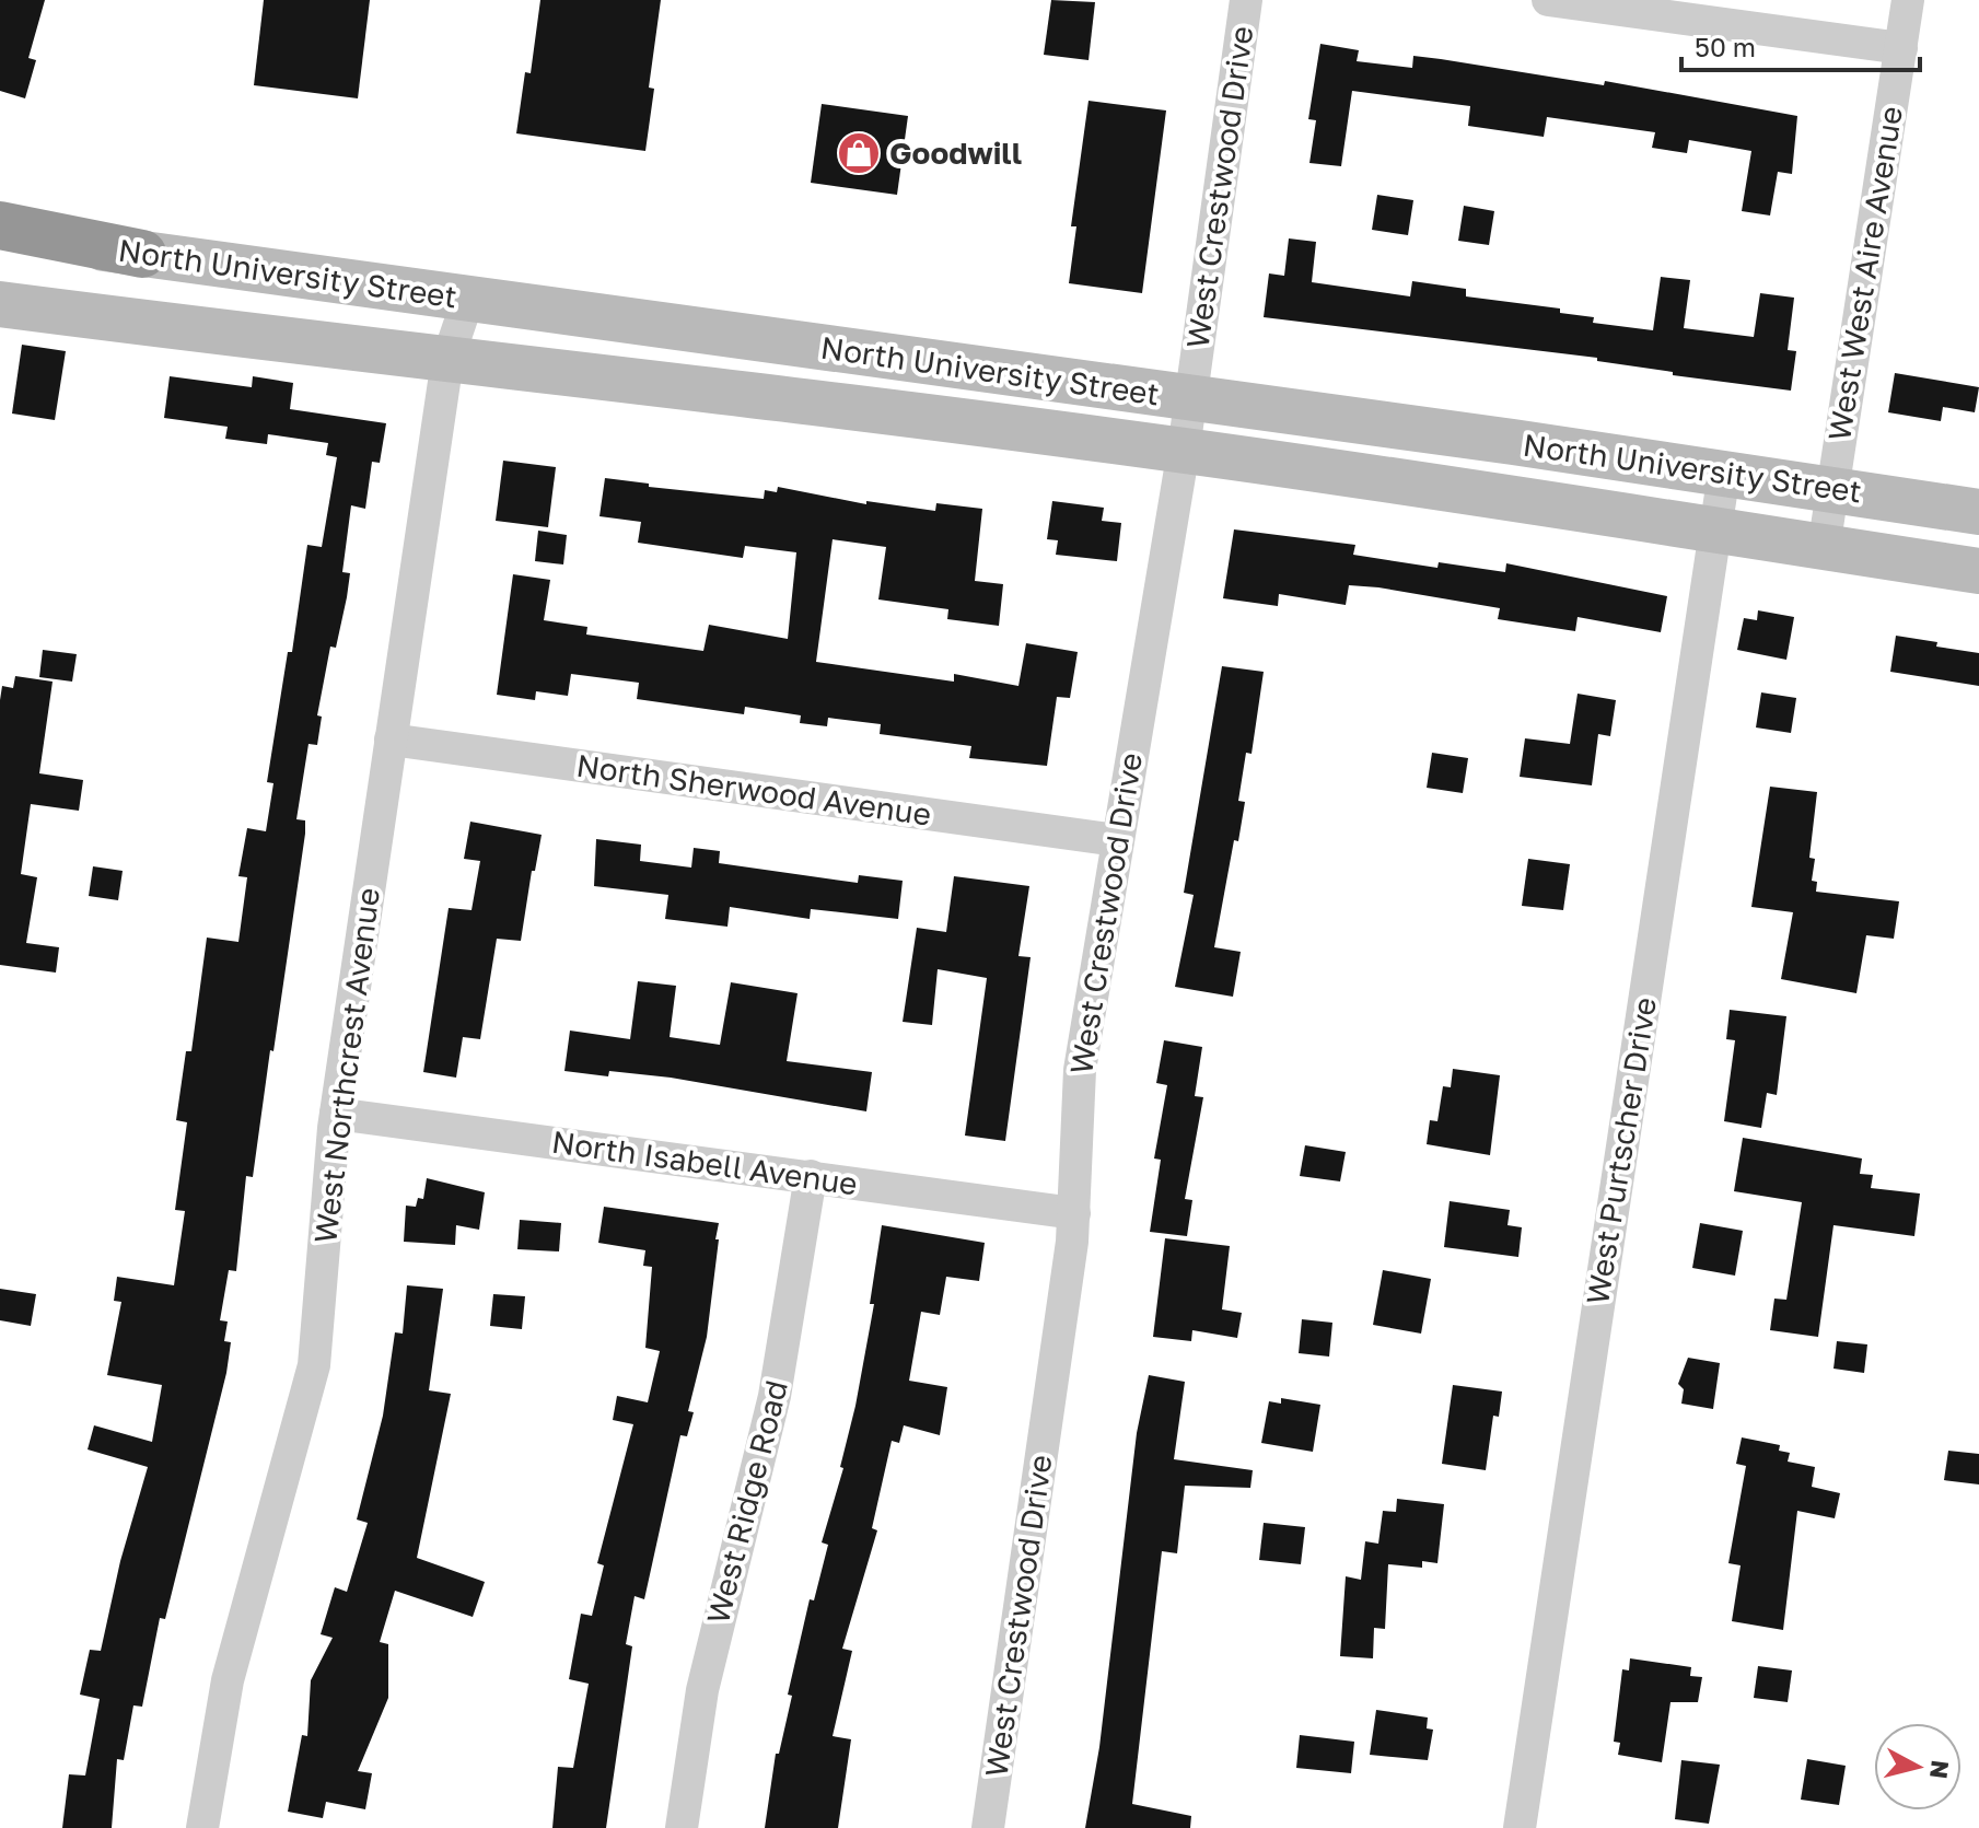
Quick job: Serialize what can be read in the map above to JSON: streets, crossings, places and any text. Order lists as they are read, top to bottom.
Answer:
{
  "streets": {
    "main road": ["North University Street"],
    "street": [
      "West Crestwood Drive",
      "West West Aire Avenue",
      "North Sherwood Avenue",
      "West Northcrest Avenue",
      "West Purtscher Drive",
      "North Isabell Avenue",
      "West Ridge Road"
    ]
  },
  "crossings": [
    ["West Crestwood Drive", "North University Street"],
    ["West Crestwood Drive", "North Sherwood Avenue"],
    ["West Crestwood Drive", "North Isabell Avenue"],
    ["North University Street", "West West Aire Avenue"],
    ["North University Street", "West Northcrest Avenue"],
    ["North University Street", "West Purtscher Drive"],
    ["North Sherwood Avenue", "West Northcrest Avenue"],
    ["West Northcrest Avenue", "North Isabell Avenue"],
    ["North Isabell Avenue", "West Ridge Road"]
  ],
  "places": {
    "shop": ["Goodwill"]
  },
  "scale_bar": "50 m",
  "north": "right"
}
